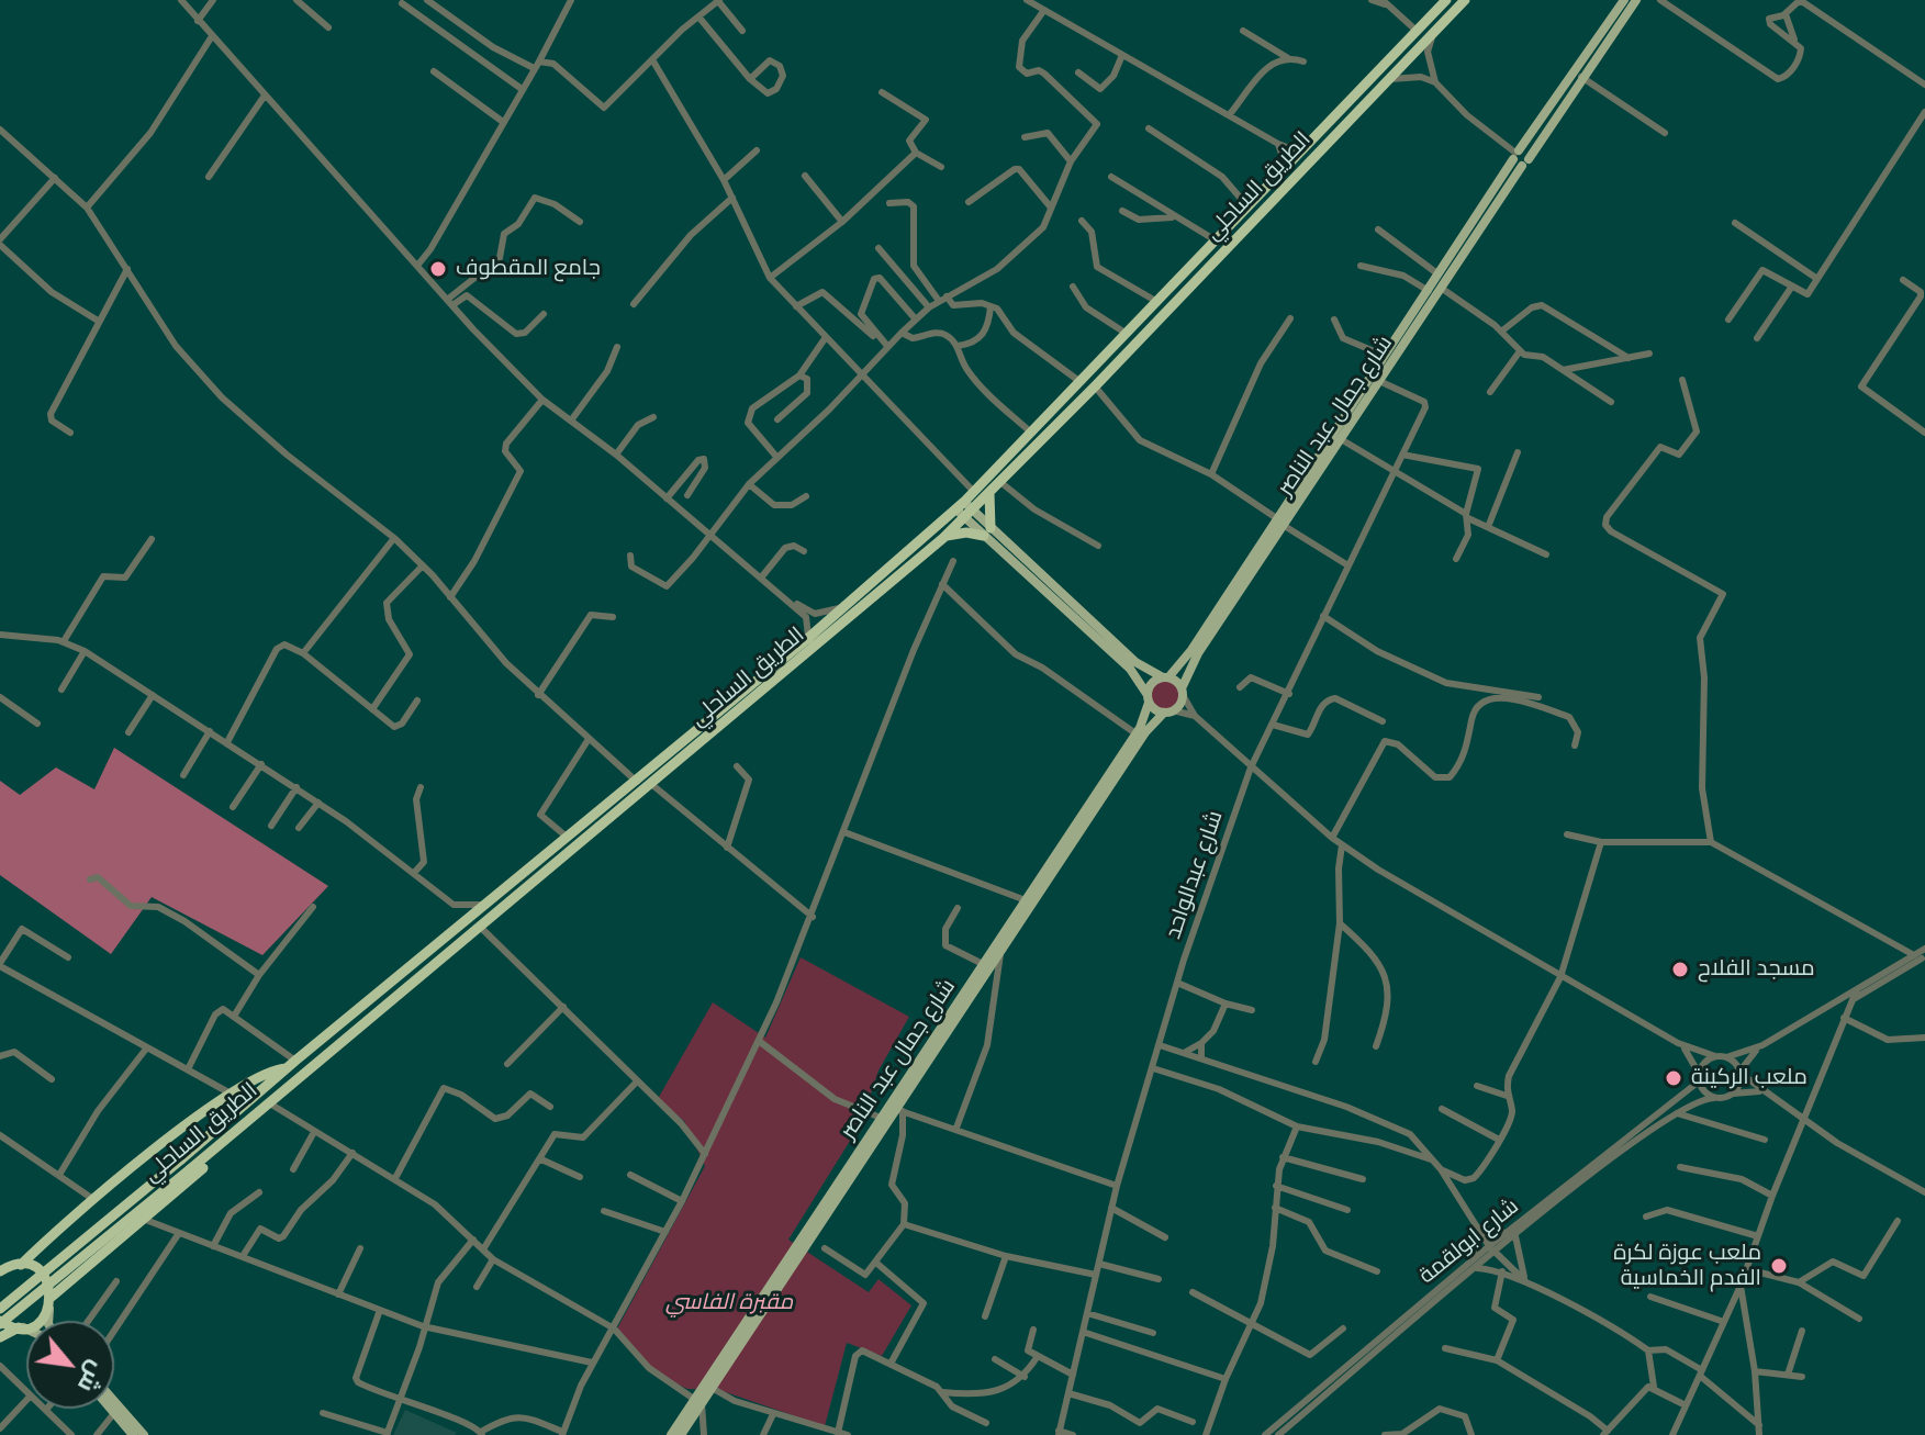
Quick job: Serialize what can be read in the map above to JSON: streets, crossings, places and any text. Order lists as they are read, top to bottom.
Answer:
{
  "streets": {
    "highway": ["الطريق الساحلي"],
    "main road": ["شارع جمال عبد الناصر"],
    "street": ["شارع عبدالواحد", "شارع ابولقمة"]
  },
  "crossings": [
    ["شارع جمال عبد الناصر", "شارع عبدالواحد"]
  ],
  "parks": ["مقبرة الفاسي"],
  "places": [
    "جامع المقطوف",
    "مسجد الفلاح",
    "ملعب الركينة",
    "ملعب عوزة لكرة الفدم الخماسية"
  ],
  "north": "bottom right"
}
